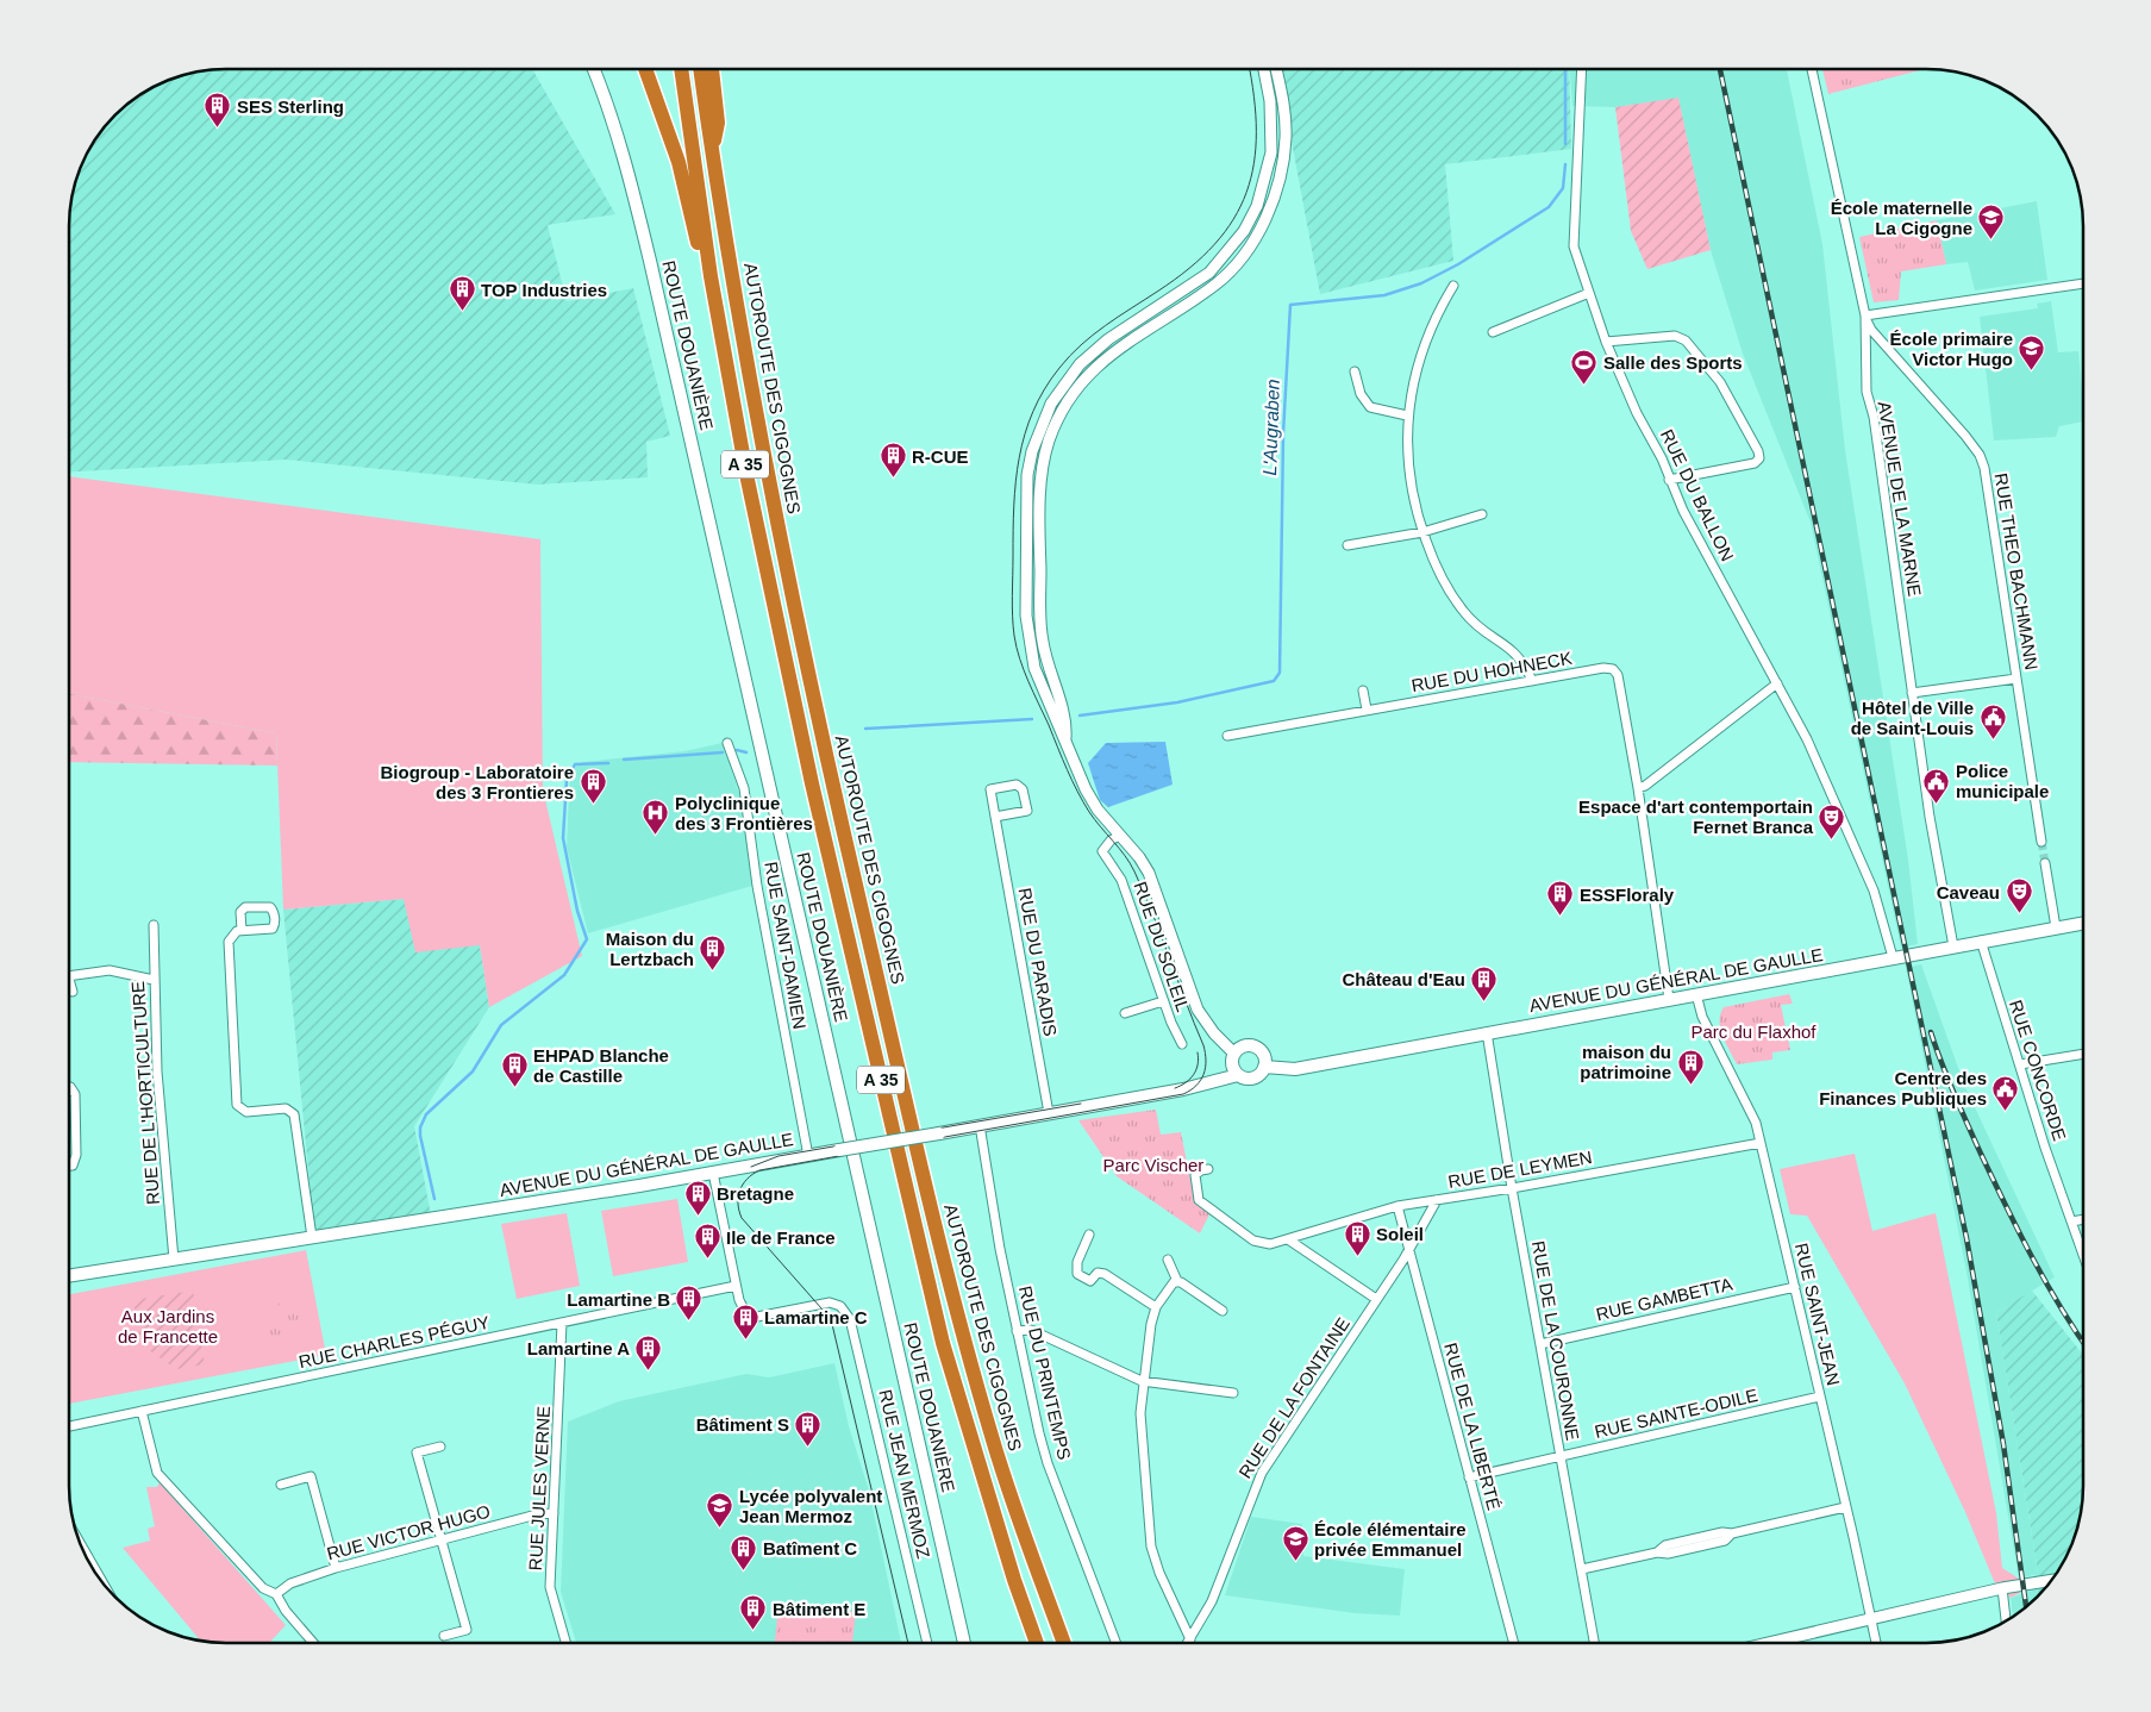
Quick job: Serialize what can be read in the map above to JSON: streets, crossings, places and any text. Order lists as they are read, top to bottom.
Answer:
{
  "streets": {
    "highway": ["AUTOROUTE DES CIGOGNES", "A 35"],
    "main road": ["ROUTE DOUANIÈRE", "AVENUE DU GÉNÉRAL DE GAULLE"],
    "street": [
      "RUE DU BALLON",
      "AVENUE DE LA MARNE",
      "RUE THEO BACHMANN",
      "RUE DU HOHNECK",
      "RUE SAINT-DAMIEN",
      "RUE DU SOLEIL",
      "RUE DU PARADIS",
      "RUE CONCORDE",
      "RUE DE L'HORTICULTURE",
      "RUE DE LEYMEN",
      "RUE GAMBETTA",
      "RUE SAINT-JEAN",
      "RUE DE LA COURONNE",
      "RUE CHARLES PÉGUY",
      "RUE DU PRINTEMPS",
      "RUE DE LA FONTAINE",
      "RUE SAINTE-ODILE",
      "RUE DE LA LIBERTÉ",
      "RUE JEAN MERMOZ",
      "RUE JULES VERNE",
      "RUE VICTOR HUGO"
    ]
  },
  "crossings": [
    ["RUE DU BALLON", "AVENUE DU GÉNÉRAL DE GAULLE"],
    ["AVENUE DE LA MARNE", "RUE THEO BACHMANN"],
    ["AVENUE DE LA MARNE", "AVENUE DU GÉNÉRAL DE GAULLE"],
    ["RUE SAINT-DAMIEN", "AVENUE DU GÉNÉRAL DE GAULLE"],
    ["RUE DU PARADIS", "AVENUE DU GÉNÉRAL DE GAULLE"],
    ["AVENUE DU GÉNÉRAL DE GAULLE", "RUE CONCORDE"],
    ["AVENUE DU GÉNÉRAL DE GAULLE", "RUE DE L'HORTICULTURE"],
    ["AVENUE DU GÉNÉRAL DE GAULLE", "RUE SAINT-JEAN"],
    ["AVENUE DU GÉNÉRAL DE GAULLE", "RUE DE LA COURONNE"],
    ["AVENUE DU GÉNÉRAL DE GAULLE", "RUE DU PRINTEMPS"],
    ["RUE DE LEYMEN", "RUE SAINT-JEAN"],
    ["RUE DE LEYMEN", "RUE DE LA COURONNE"],
    ["RUE DE LEYMEN", "RUE DE LA FONTAINE"],
    ["RUE DE LEYMEN", "RUE DE LA LIBERTÉ"],
    ["RUE GAMBETTA", "RUE SAINT-JEAN"],
    ["RUE GAMBETTA", "RUE DE LA COURONNE"],
    ["RUE SAINT-JEAN", "RUE SAINTE-ODILE"],
    ["RUE DE LA COURONNE", "RUE SAINTE-ODILE"],
    ["RUE CHARLES PÉGUY", "RUE JEAN MERMOZ"],
    ["RUE CHARLES PÉGUY", "RUE JULES VERNE"],
    ["RUE DE LA FONTAINE", "RUE DE LA LIBERTÉ"],
    ["RUE SAINTE-ODILE", "RUE DE LA LIBERTÉ"],
    ["RUE JULES VERNE", "RUE VICTOR HUGO"]
  ],
  "water": ["L'Augraben"],
  "parks": ["Parc du Flaxhof", "Parc Vischer", "Aux Jardins de Francette"],
  "places": {
    "building": [
      "SES Sterling",
      "TOP Industries",
      "R-CUE",
      "Biogroup - Laboratoire des 3 Frontieres",
      "ESSFloraly",
      "Maison du Lertzbach",
      "Château d'Eau",
      "maison du patrimoine",
      "EHPAD Blanche de Castille",
      "Bretagne",
      "Soleil",
      "Ile de France",
      "Lamartine B",
      "Lamartine C",
      "Lamartine A",
      "Bâtiment S",
      "Batîment C",
      "Bâtiment E"
    ],
    "school or university": [
      "École maternelle La Cigogne",
      "École primaire Victor Hugo",
      "Lycée polyvalent Jean Mermoz",
      "École élémentaire privée Emmanuel"
    ],
    "sports": ["Salle des Sports"],
    "public building": ["Hôtel de Ville de Saint-Louis", "Police municipale", "Centre des Finances Publiques"],
    "hospital": ["Polyclinique des 3 Frontières"],
    "theatre": ["Espace d'art contemportain Fernet Branca", "Caveau"]
  }
}
